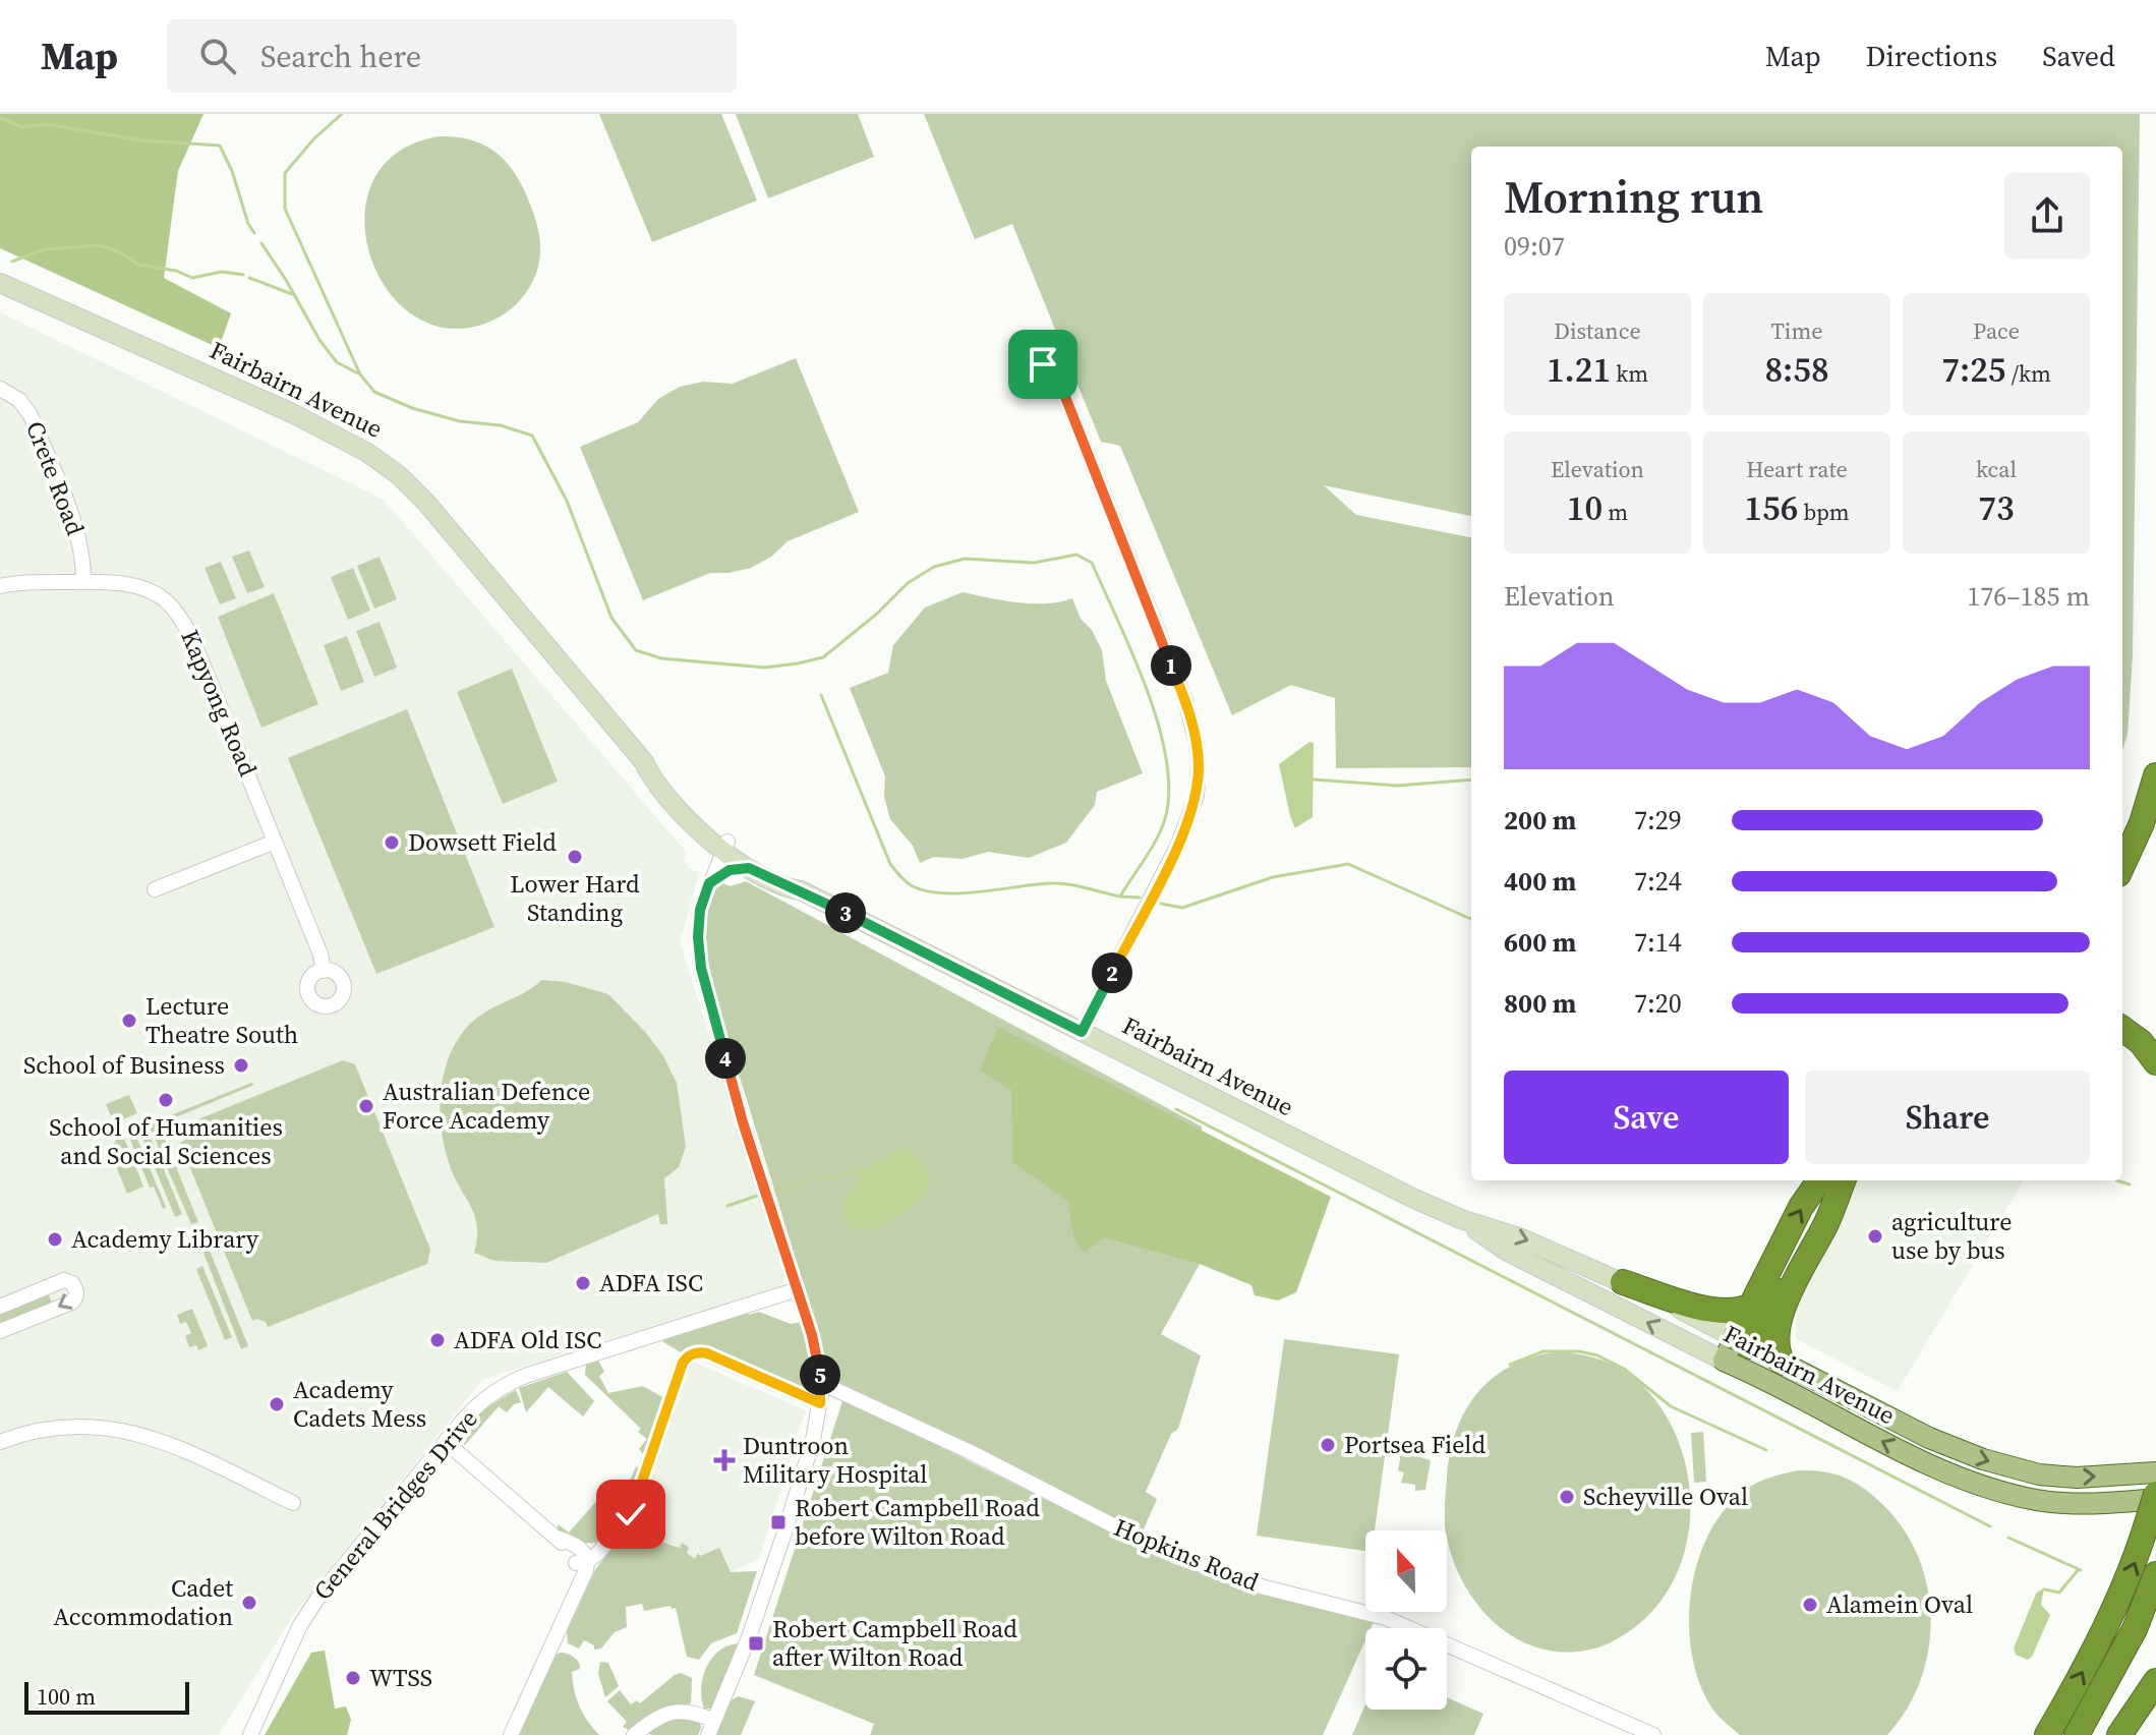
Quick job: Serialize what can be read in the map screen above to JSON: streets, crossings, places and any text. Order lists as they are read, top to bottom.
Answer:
{
  "streets": {
    "main road": ["Fairbairn Avenue"],
    "street": [
      "Crete Road",
      "Kapyong Road",
      "General Bridges Drive",
      "Hopkins Road"
    ]
  },
  "crossings": [
    ["Crete Road", "Kapyong Road"]
  ],
  "places": {
    "other": [
      "Dowsett Field",
      "Lower Hard Standing",
      "Lecture Theatre South",
      "School of Business",
      "School of Humanities and Social Sciences",
      "Australian Defence Force Academy",
      "agriculture use by bus",
      "Academy Library",
      "ADFA ISC",
      "ADFA Old ISC",
      "Academy Cadets Mess",
      "Portsea Field",
      "Scheyville Oval",
      "Cadet Accommodation",
      "Alamein Oval",
      "WTSS"
    ],
    "health": ["Duntroon Military Hospital"],
    "transit": ["Robert Campbell Road before Wilton Road", "Robert Campbell Road after Wilton Road"]
  },
  "scale_bar": "100 m",
  "north": "top",
  "page": {
    "header": "Map",
    "search": "Search here",
    "nav": ["Map", "Directions", "Saved"],
    "heading": ["Morning run", "09:07"],
    "stats": [
      ["Distance", "1.21 km"],
      ["Time", "8:58"],
      ["Pace", "7:25 /km"],
      ["Elevation", "10 m"],
      ["Heart rate", "156 bpm"],
      ["kcal", "73"]
    ],
    "chart": ["Elevation", "176–185 m"],
    "pins": [
      "1",
      "3",
      "2",
      "4",
      "5"
    ],
    "list": [
      {
        "name": "200 m",
        "note": "7:29"
      },
      {
        "name": "400 m",
        "note": "7:24"
      },
      {
        "name": "600 m",
        "note": "7:14"
      },
      {
        "name": "800 m",
        "note": "7:20"
      }
    ],
    "buttons": ["Save", "Share"],
    "scale": "100 m"
  }
}
